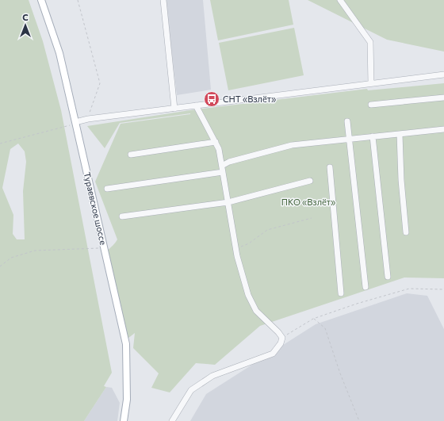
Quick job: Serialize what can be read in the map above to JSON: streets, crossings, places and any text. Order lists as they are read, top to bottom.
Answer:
{
  "streets": {
    "main road": ["Тураевское шоссе"]
  },
  "parks": ["ПКО «Взлёт»"],
  "places": {
    "bus stop": ["СНТ «Взлёт»"]
  },
  "north": "top"
}
